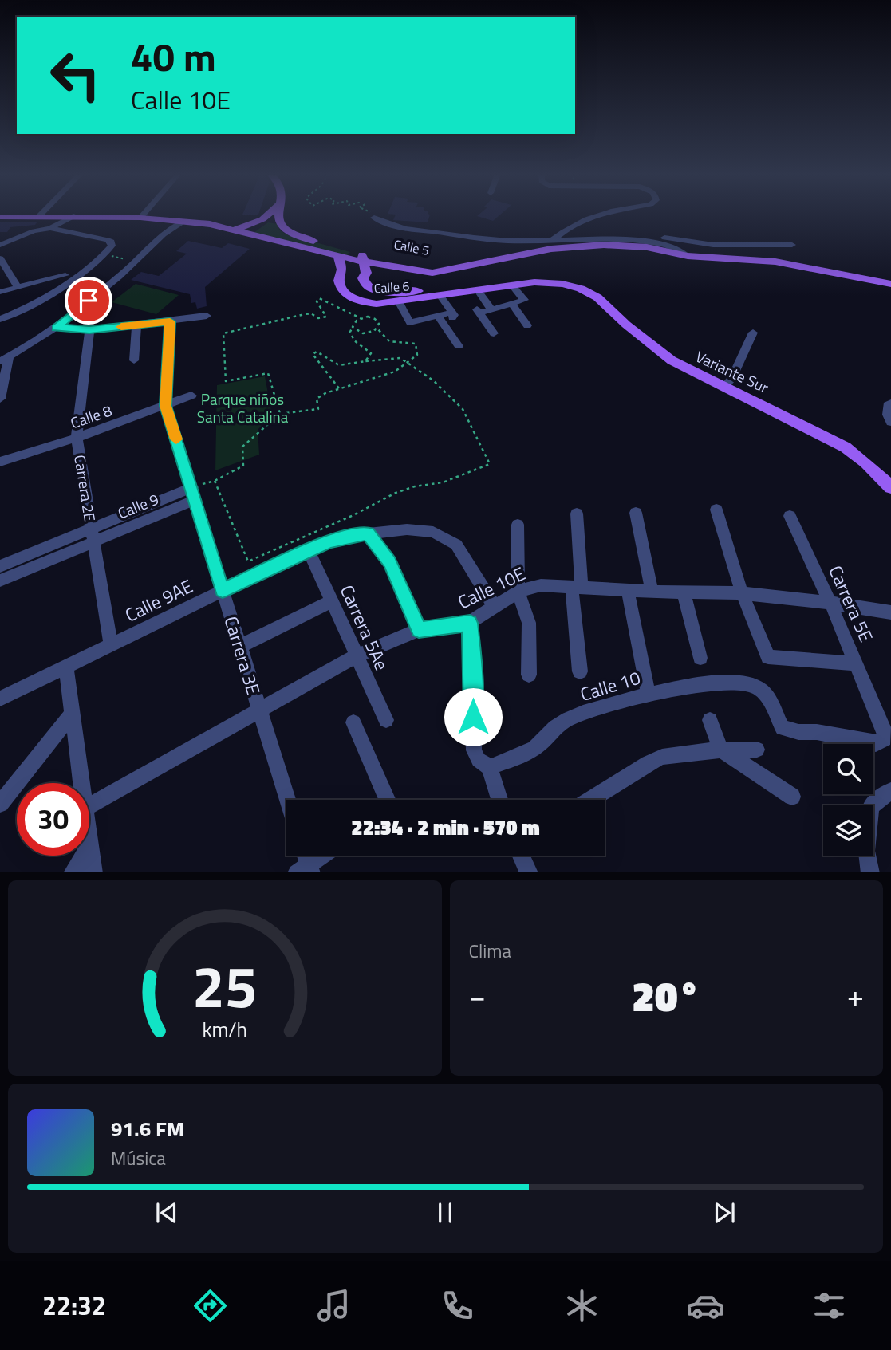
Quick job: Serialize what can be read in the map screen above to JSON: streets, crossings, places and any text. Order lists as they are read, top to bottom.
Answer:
{
  "streets": {
    "main road": ["Calle 5", "Calle 6", "Variante Sur"],
    "street": [
      "Calle 8",
      "Carrera 2E",
      "Calle 9",
      "Calle 10E",
      "Calle 9AE",
      "Carrera 5E",
      "Carrera 5Ae",
      "Carrera 3E",
      "Calle 10"
    ]
  },
  "crossings": [
    ["Calle 5", "Calle 6"],
    ["Calle 6", "Variante Sur"],
    ["Calle 8", "Carrera 2E"],
    ["Calle 8", "Carrera 3E"],
    ["Carrera 2E", "Calle 9"],
    ["Carrera 2E", "Calle 9AE"],
    ["Calle 9", "Carrera 3E"],
    ["Calle 10E", "Calle 9AE"],
    ["Calle 10E", "Carrera 5E"],
    ["Calle 10E", "Carrera 5Ae"],
    ["Calle 10E", "Carrera 3E"],
    ["Calle 9AE", "Carrera 5Ae"],
    ["Calle 9AE", "Carrera 3E"],
    ["Carrera 5E", "Calle 10"]
  ],
  "parks": ["Parque niños Santa Catalina"],
  "page": {
    "turn": ["40 m", "Calle 10E"],
    "limit": "30",
    "trip": "22:34 · 2 min · 570 m",
    "tile": "Clima",
    "heat": ["−", "20°", "+"],
    "song": ["91.6 FM", "Música"],
    "tabs": "22:32",
    "gauge": ["25", "km/h"]
  }
}
